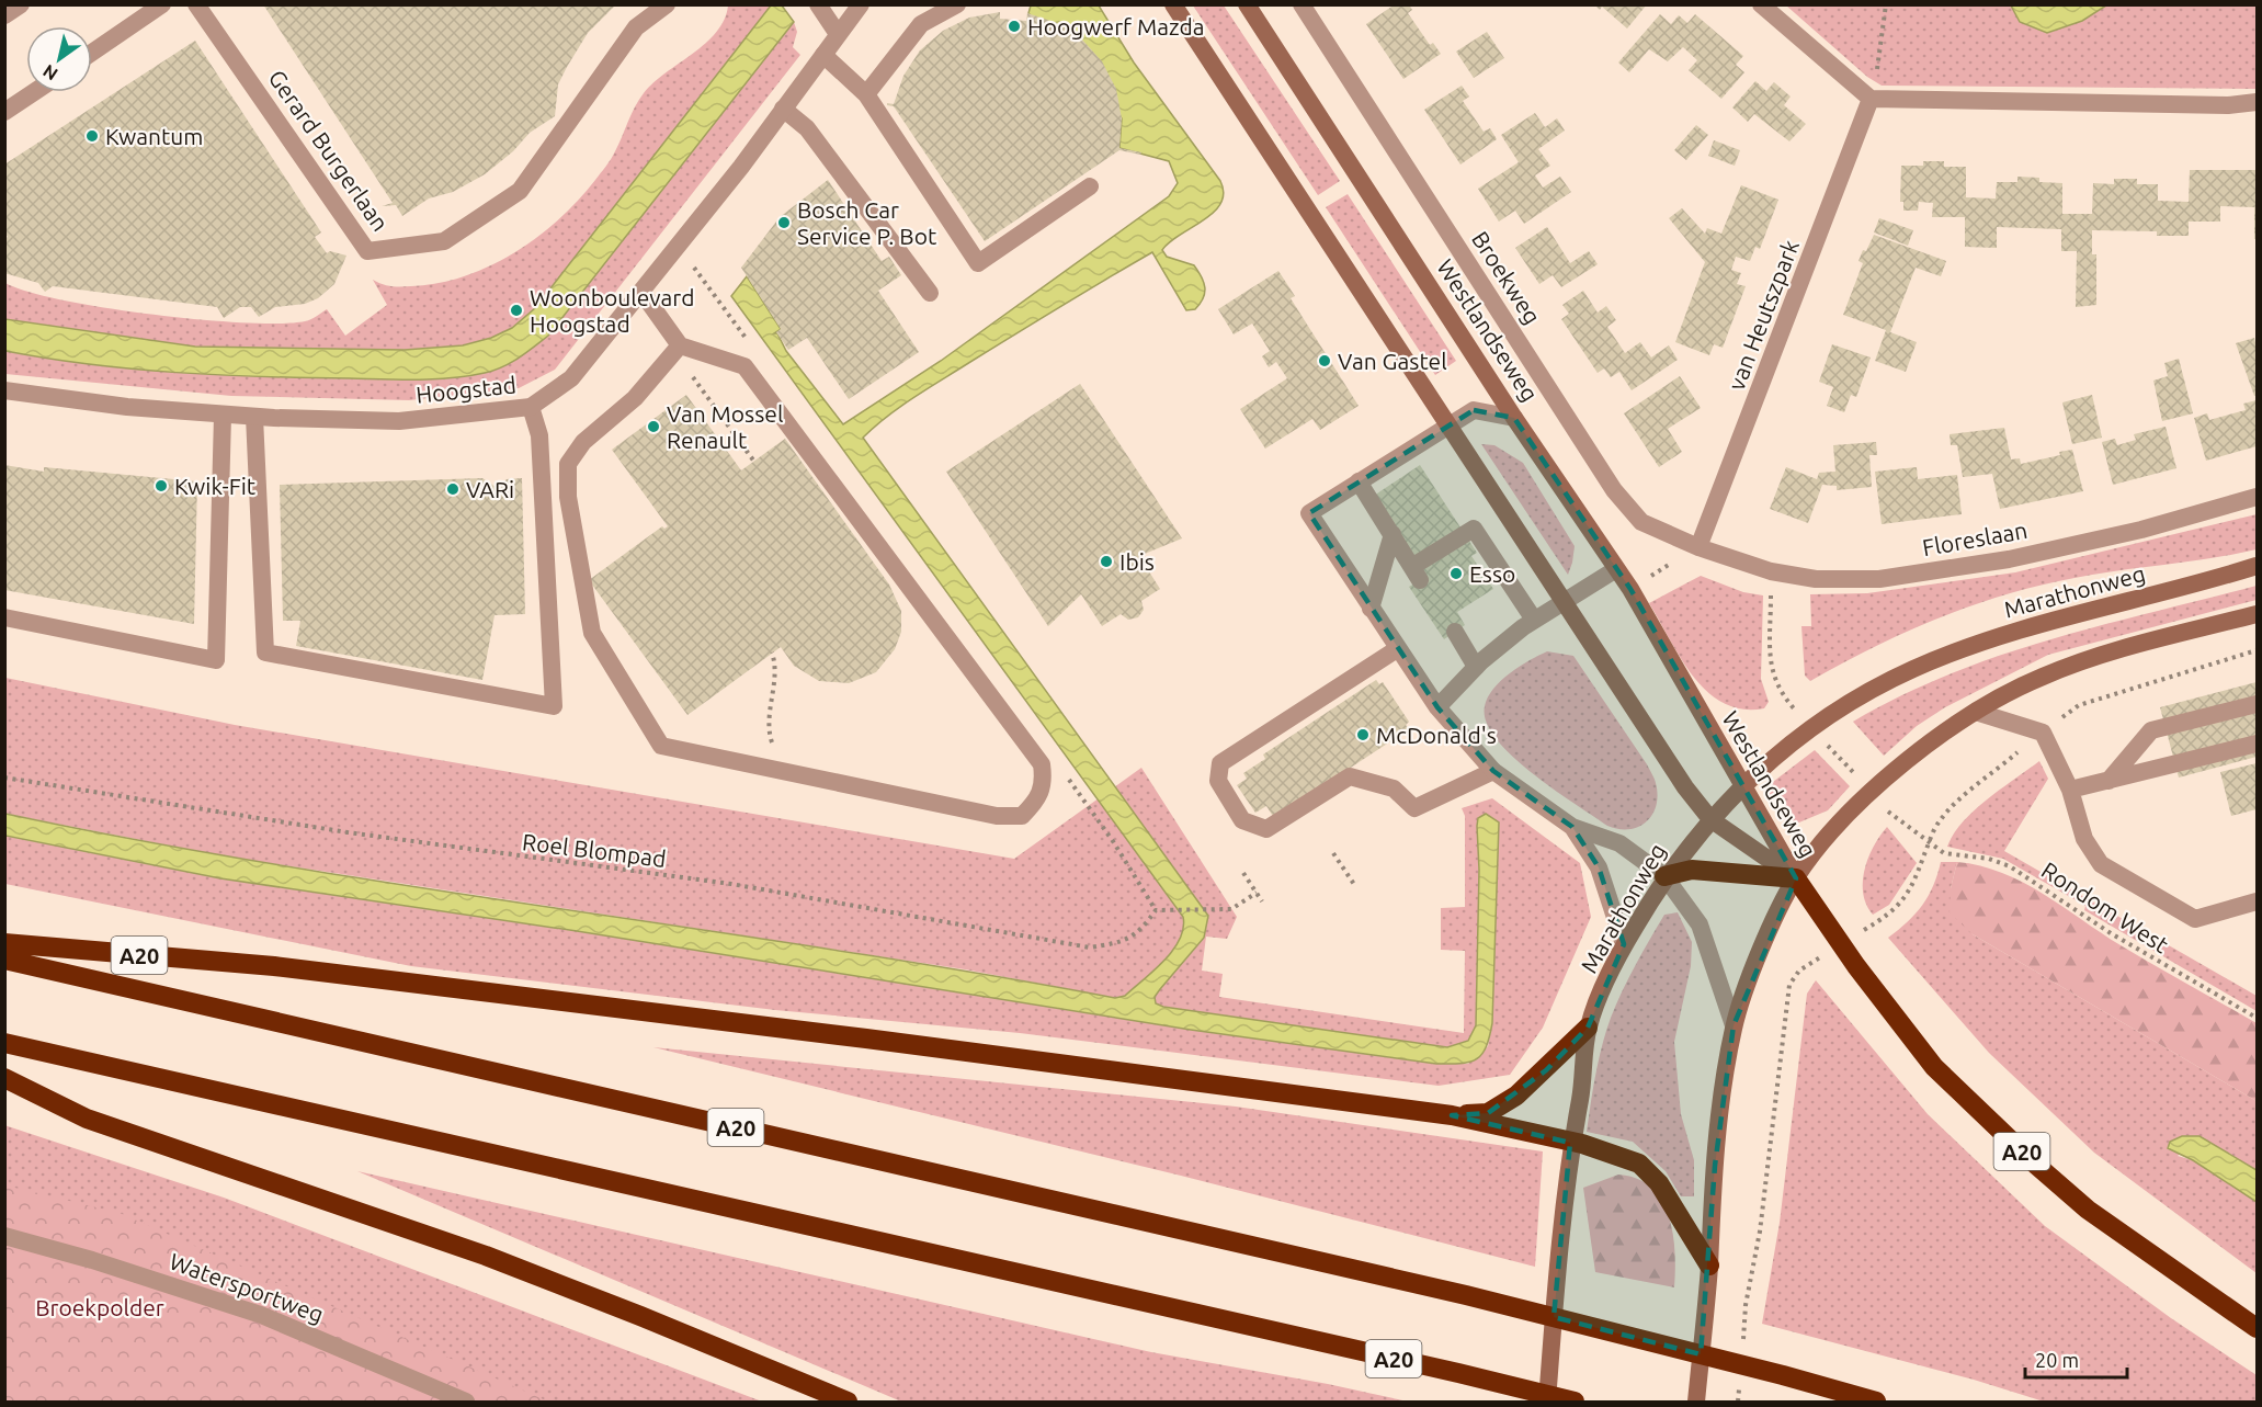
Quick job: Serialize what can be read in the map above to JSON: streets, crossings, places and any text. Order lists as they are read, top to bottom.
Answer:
{
  "streets": {
    "highway": ["A20"],
    "main road": ["Westlandseweg", "Marathonweg"],
    "street": [
      "Gerard Burgerlaan",
      "Broekweg",
      "van Heutszpark",
      "Hoogstad",
      "Floreslaan",
      "Watersportweg"
    ],
    "path": ["Roel Blompad", "Rondom West"]
  },
  "crossings": [
    ["Broekweg", "van Heutszpark"],
    ["Broekweg", "Floreslaan"],
    ["van Heutszpark", "Floreslaan"],
    ["Westlandseweg", "Marathonweg"],
    ["Westlandseweg", "A20"],
    ["Marathonweg", "A20"]
  ],
  "parks": ["Broekpolder"],
  "places": [
    "Hoogwerf Mazda",
    "Kwantum",
    "Bosch Car Service P. Bot",
    "Woonboulevard Hoogstad",
    "Van Gastel",
    "Van Mossel Renault",
    "Kwik-Fit",
    "VARi",
    "Ibis",
    "Esso",
    "McDonald's"
  ],
  "scale_bar": "20 m",
  "north": "bottom left"
}
